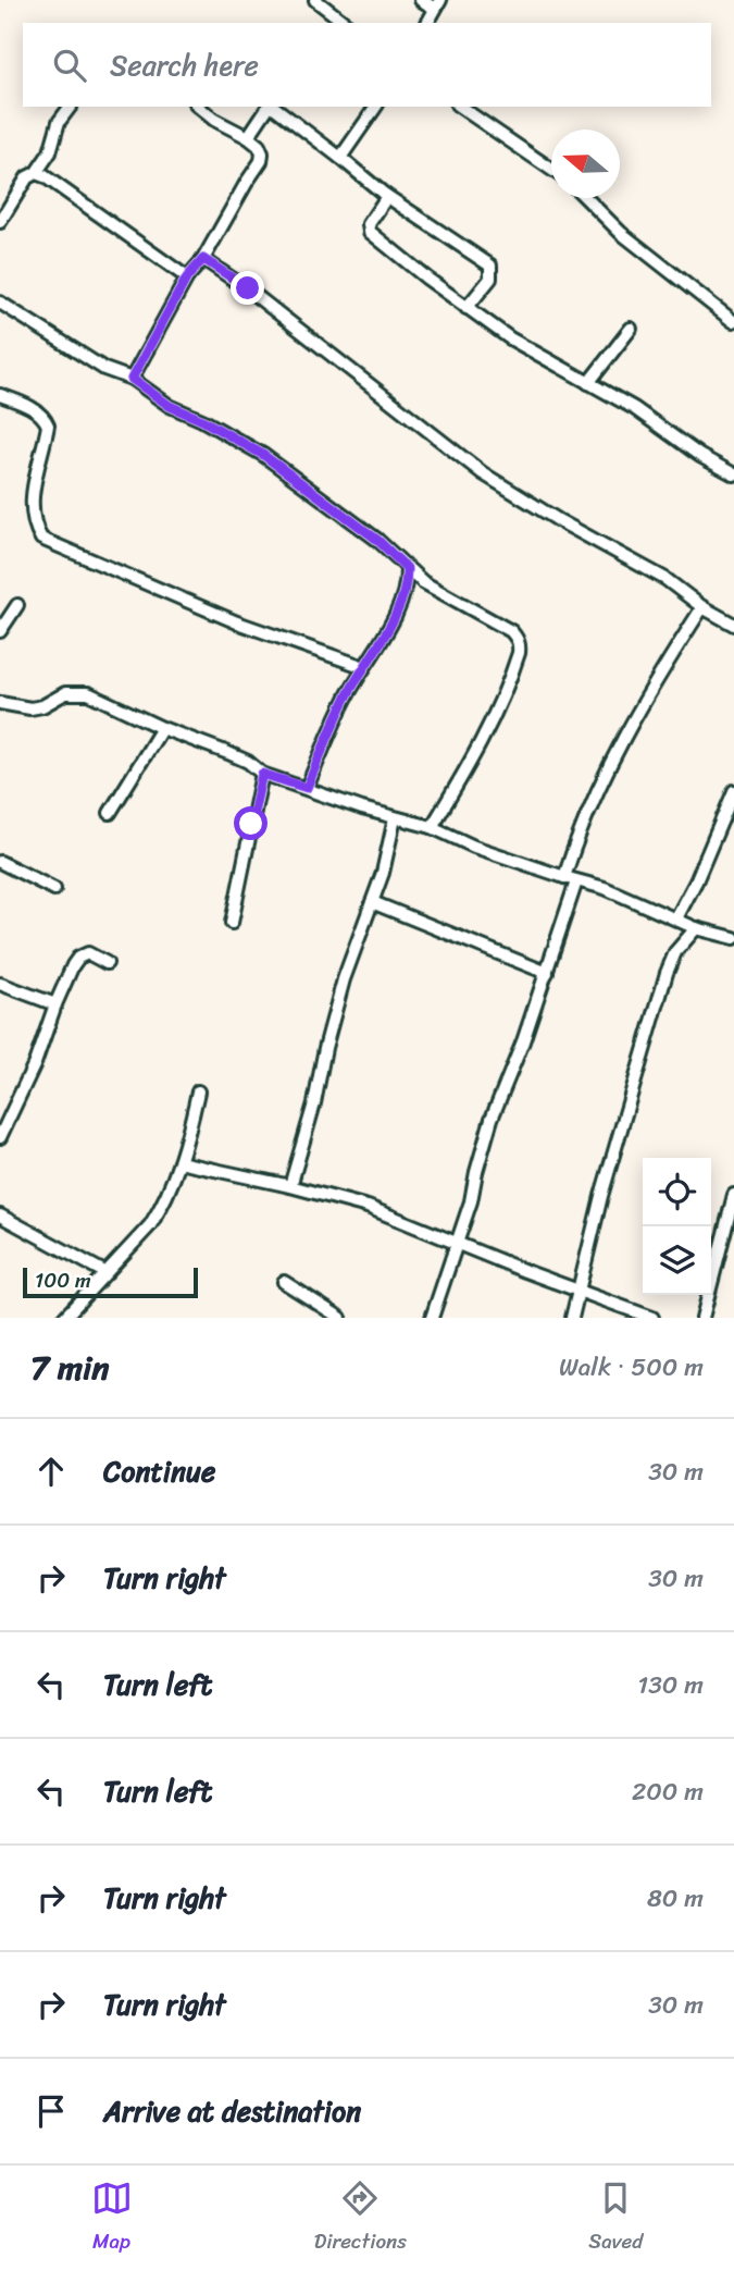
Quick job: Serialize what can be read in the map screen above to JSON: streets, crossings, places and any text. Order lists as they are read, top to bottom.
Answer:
{
  "scale_bar": "100 m",
  "north": "left",
  "page": {
    "search": "Search here",
    "scale": "100 m",
    "heading": ["7 min", "Walk · 500 m"],
    "list": [
      ["Continue", "30 m"],
      ["Turn right", "30 m"],
      ["Turn left", "130 m"],
      ["Turn left", "200 m"],
      ["Turn right", "80 m"],
      ["Turn right", "30 m"],
      "Arrive at destination"
    ],
    "nav": ["Map", "Directions", "Saved"]
  }
}
